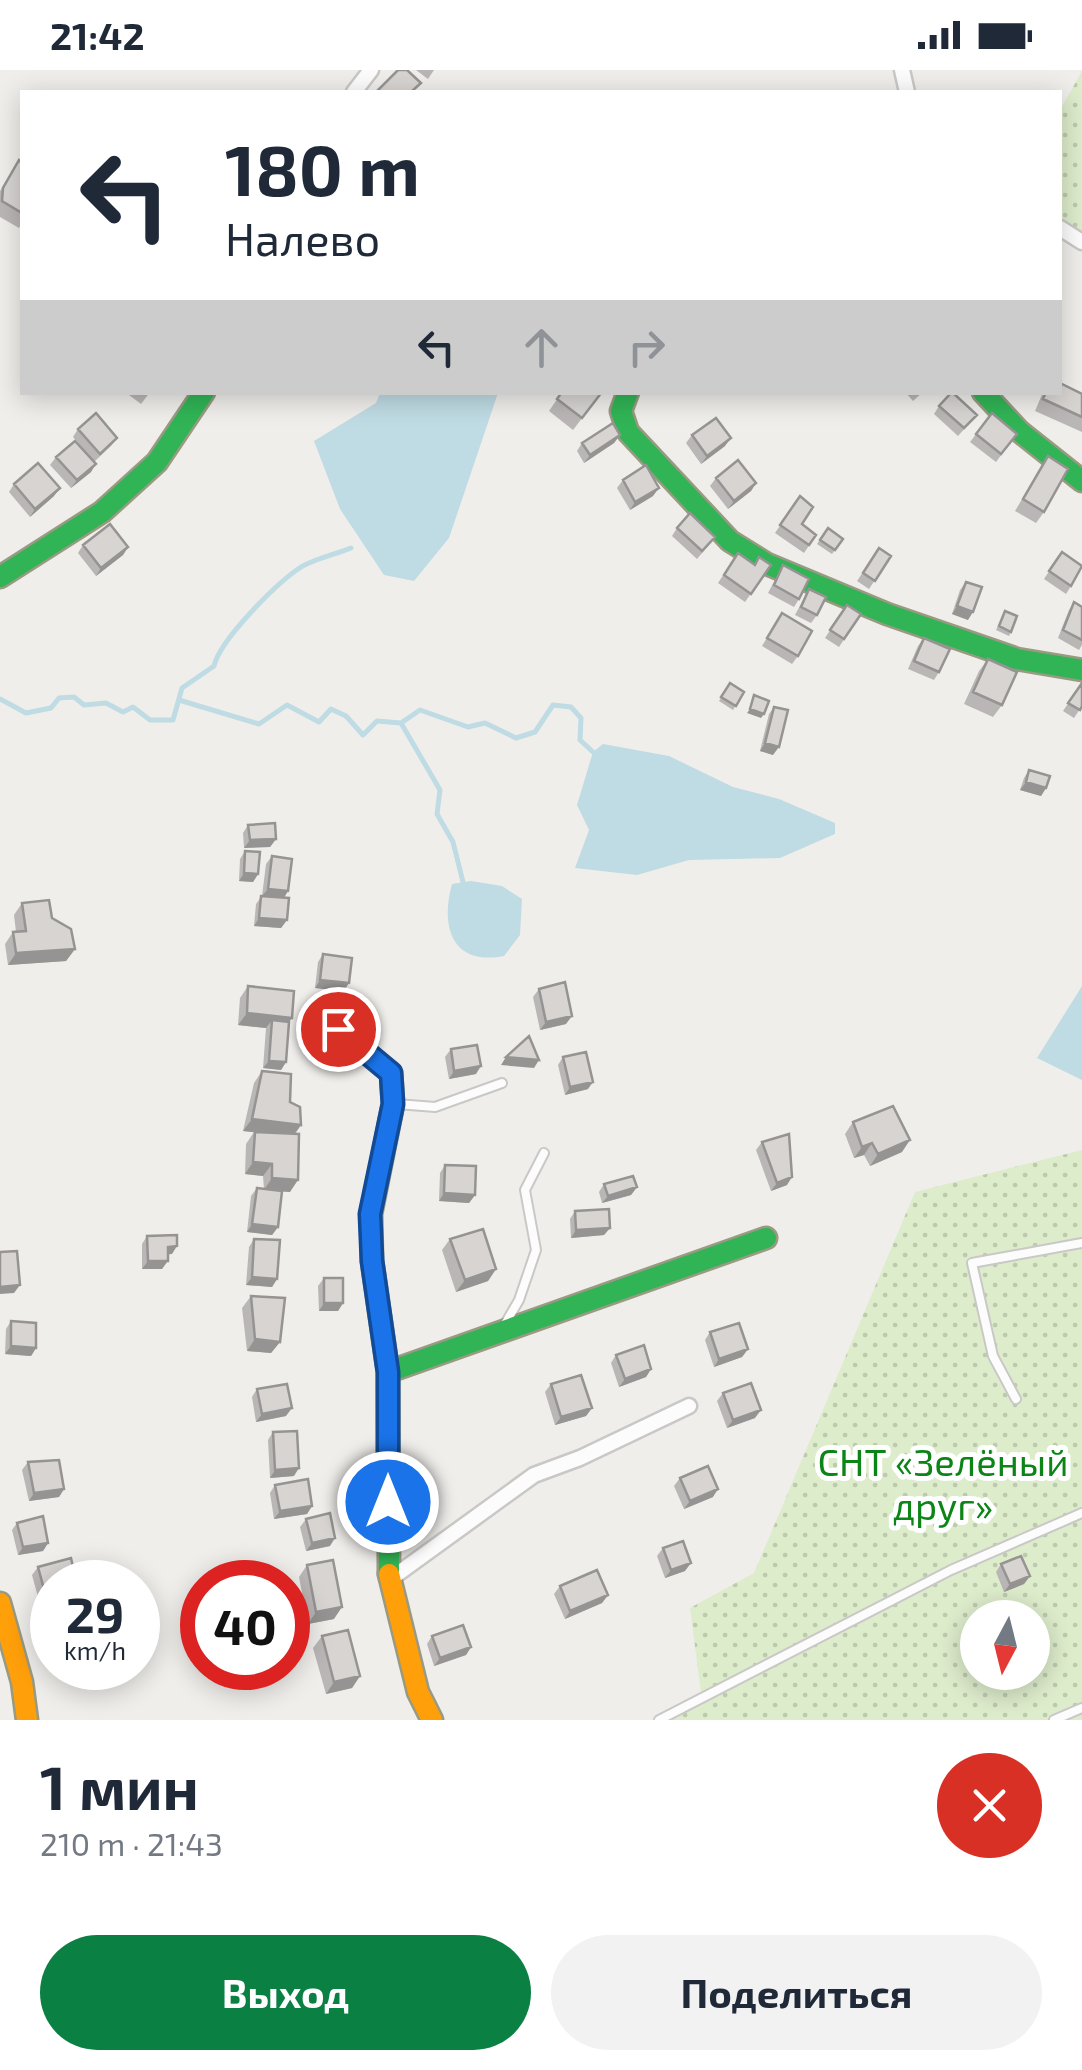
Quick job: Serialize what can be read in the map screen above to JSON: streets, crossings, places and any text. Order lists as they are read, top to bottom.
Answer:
{
  "parks": ["СНТ «Зелёный друг»"],
  "north": "bottom",
  "page": {
    "status": "21:42",
    "turn": ["180 m", "Налево"],
    "speed": "29 km/h",
    "limit": "40",
    "heading": ["1 мин", "210 m · 21:43"],
    "buttons": ["Выход", "Поделиться"]
  }
}
